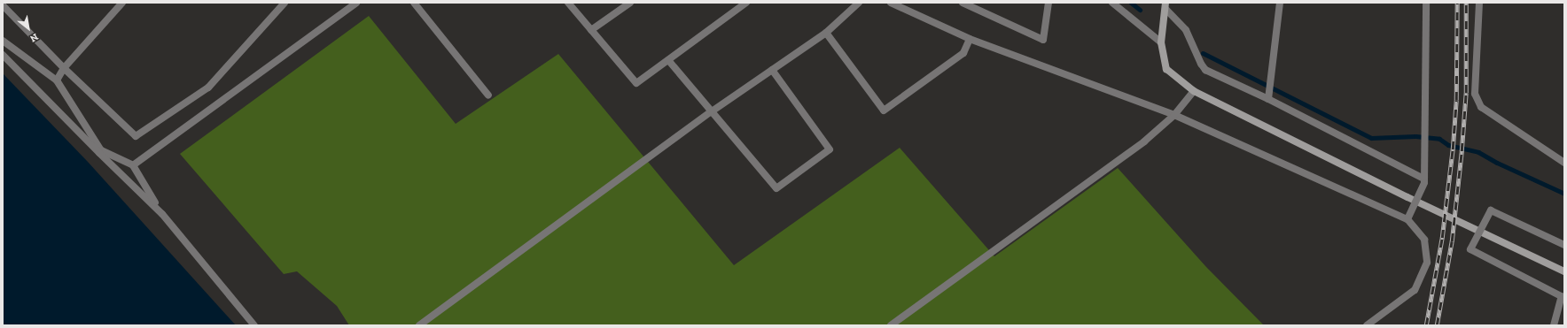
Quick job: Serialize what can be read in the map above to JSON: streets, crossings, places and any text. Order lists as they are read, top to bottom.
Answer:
{
  "north": "bottom right"
}
